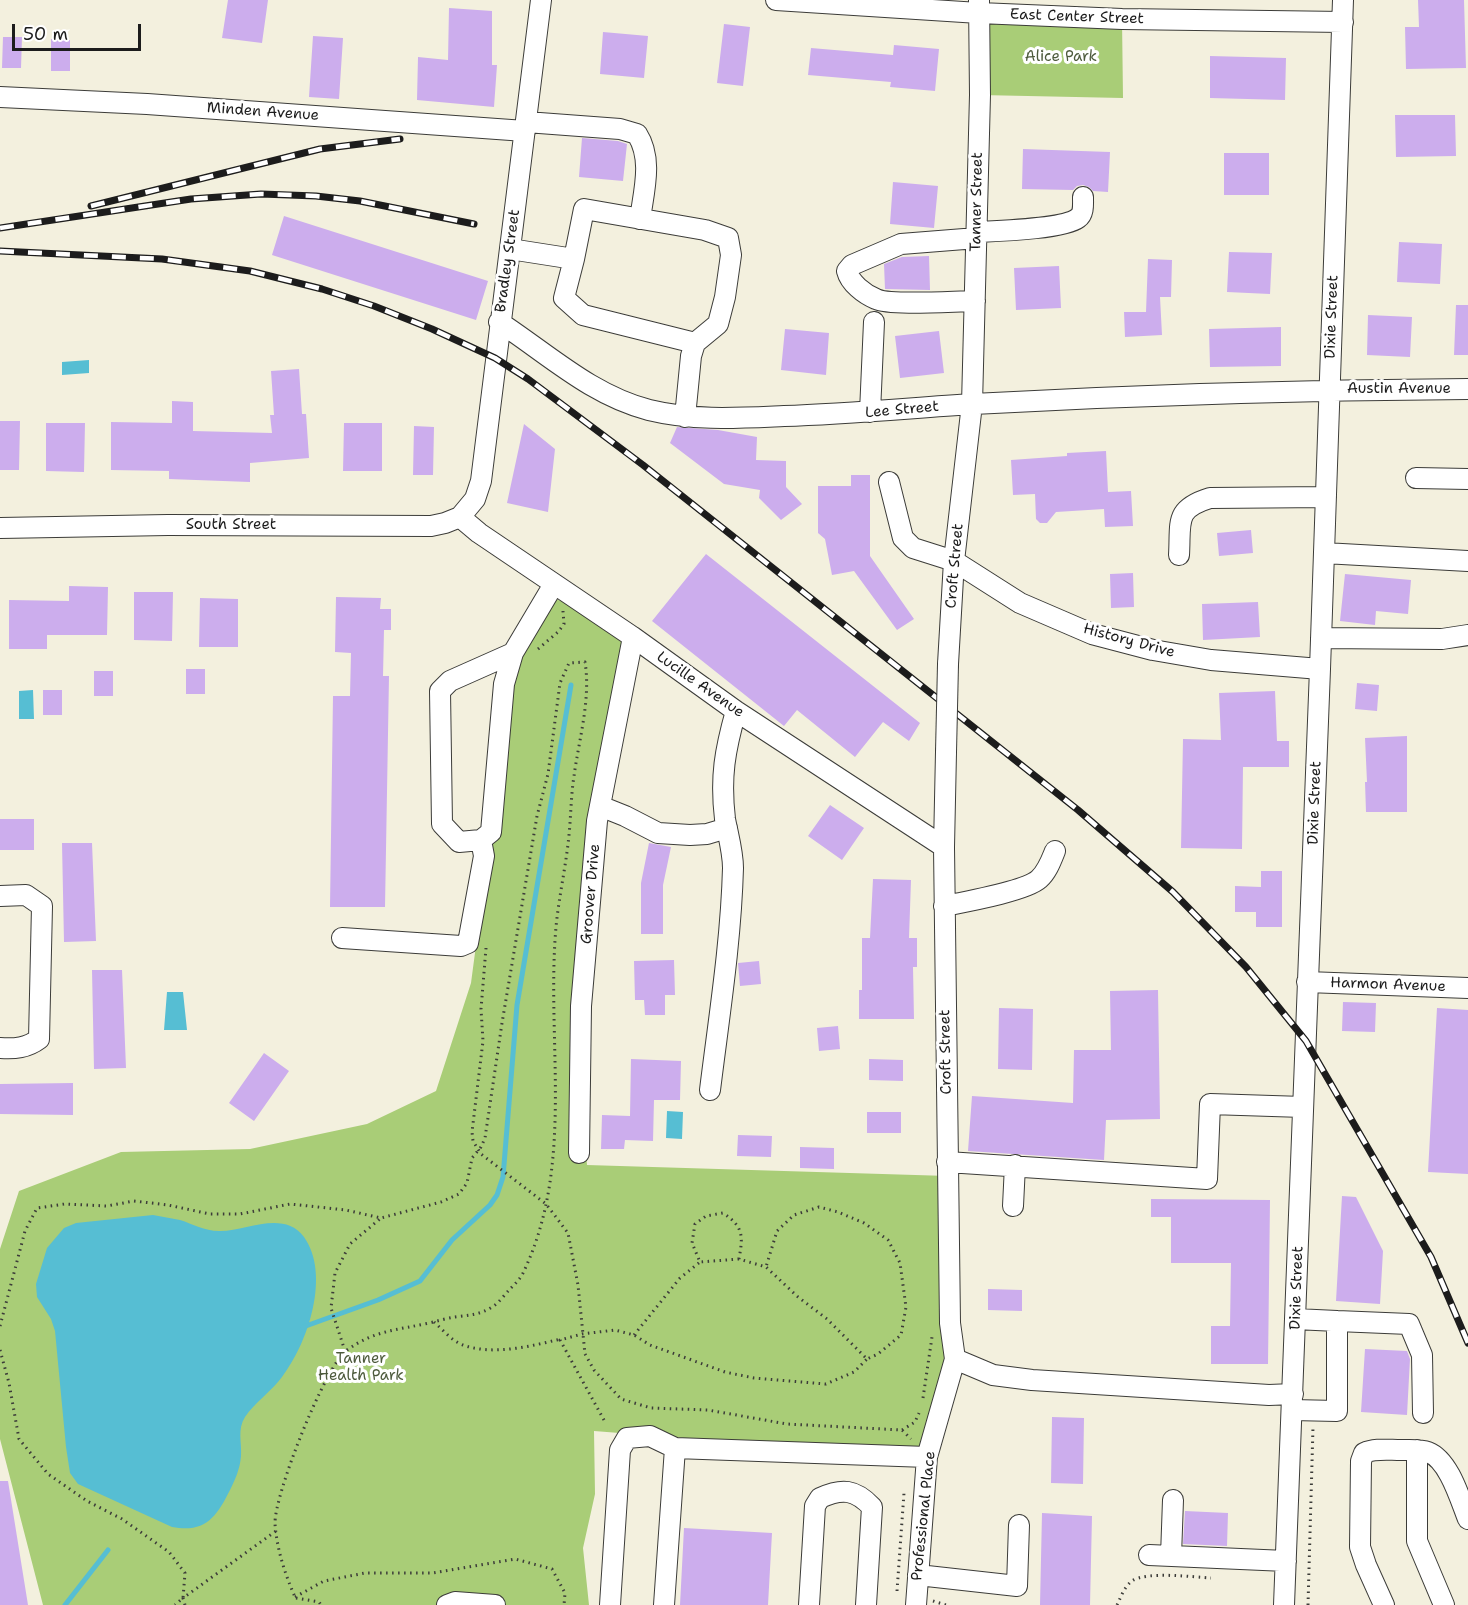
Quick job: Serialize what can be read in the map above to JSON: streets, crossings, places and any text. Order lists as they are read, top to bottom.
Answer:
{
  "streets": {
    "street": [
      "East Center Street",
      "Minden Avenue",
      "Tanner Street",
      "Bradley Street",
      "Dixie Street",
      "Austin Avenue",
      "Lee Street",
      "South Street",
      "Croft Street",
      "History Drive",
      "Lucille Avenue",
      "Groover Drive",
      "Harmon Avenue",
      "Professional Place"
    ]
  },
  "crossings": [
    ["East Center Street", "Tanner Street"],
    ["East Center Street", "Dixie Street"],
    ["Minden Avenue", "Bradley Street"],
    ["Tanner Street", "Lee Street"],
    ["Tanner Street", "Croft Street"],
    ["Bradley Street", "Lee Street"],
    ["Bradley Street", "South Street"],
    ["Bradley Street", "Lucille Avenue"],
    ["Dixie Street", "Austin Avenue"],
    ["Dixie Street", "Lee Street"],
    ["Dixie Street", "History Drive"],
    ["Dixie Street", "Harmon Avenue"],
    ["Austin Avenue", "Lee Street"],
    ["Lee Street", "Croft Street"],
    ["South Street", "Lucille Avenue"],
    ["Croft Street", "History Drive"],
    ["Croft Street", "Lucille Avenue"],
    ["Croft Street", "Professional Place"],
    ["Lucille Avenue", "Groover Drive"]
  ],
  "parks": ["Alice Park", "Tanner Health Park"],
  "scale_bar": "50 m"
}
